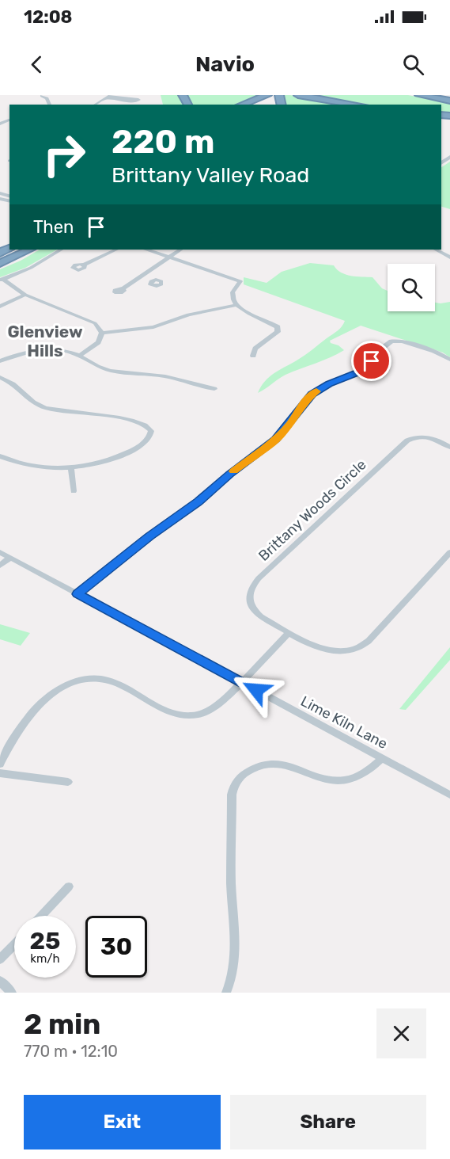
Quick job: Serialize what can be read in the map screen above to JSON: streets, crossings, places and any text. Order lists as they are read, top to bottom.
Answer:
{
  "streets": {
    "street": ["Brittany Woods Circle", "Lime Kiln Lane"]
  },
  "districts": ["Glenview Hills"],
  "page": {
    "status": "12:08",
    "header": "Navio",
    "turn": ["220 m", "Brittany Valley Road"],
    "then": "Then",
    "speed": "25 km/h",
    "limit": "30",
    "heading": ["2 min", "770 m · 12:10"],
    "buttons": ["Exit", "Share"]
  }
}
